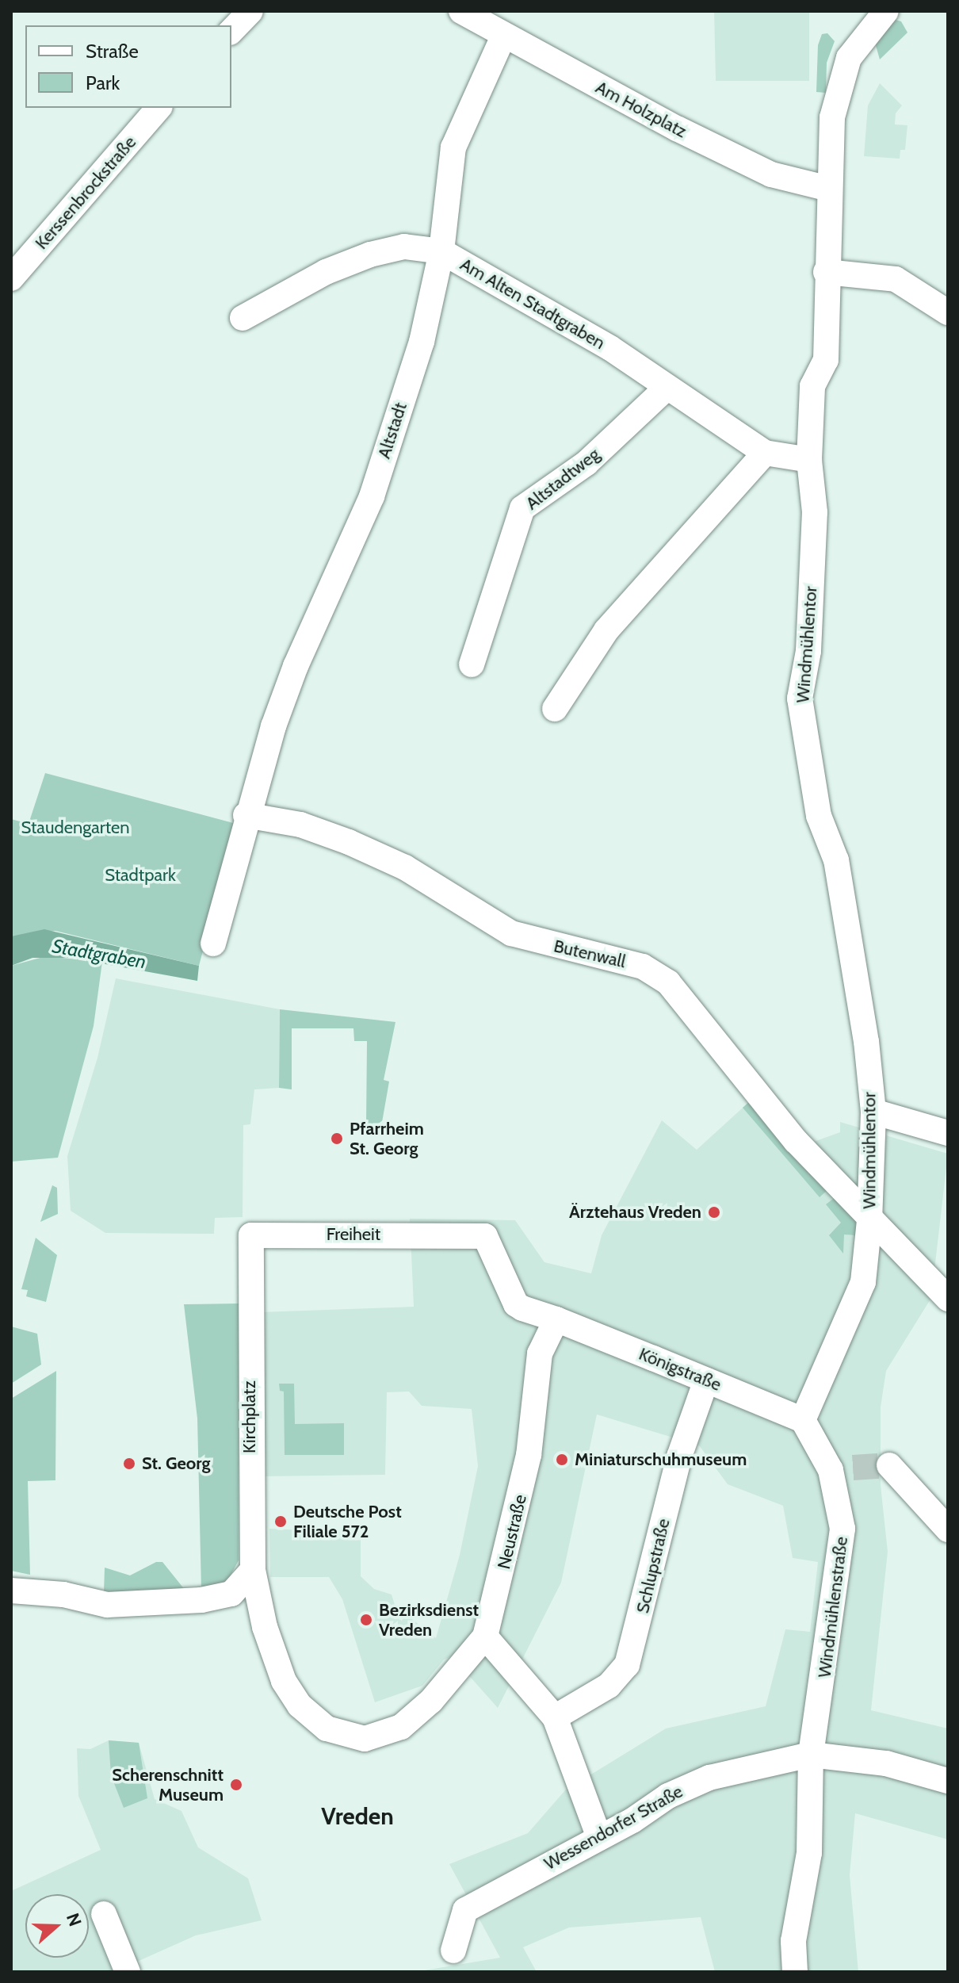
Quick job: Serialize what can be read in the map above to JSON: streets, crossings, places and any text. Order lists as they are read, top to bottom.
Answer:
{
  "streets": {
    "street": [
      "Am Holzplatz",
      "Kerssenbrockstraße",
      "Am Alten Stadtgraben",
      "Altstadt",
      "Altstadtweg",
      "Windmühlentor",
      "Butenwall",
      "Freiheit",
      "Königstraße",
      "Kirchplatz",
      "Neustraße",
      "Schlupstraße",
      "Windmühlenstraße",
      "Wessendorfer Straße"
    ]
  },
  "crossings": [
    ["Am Holzplatz", "Altstadt"],
    ["Am Holzplatz", "Windmühlentor"],
    ["Am Alten Stadtgraben", "Altstadt"],
    ["Am Alten Stadtgraben", "Altstadtweg"],
    ["Am Alten Stadtgraben", "Windmühlentor"],
    ["Altstadt", "Butenwall"],
    ["Windmühlentor", "Butenwall"],
    ["Windmühlentor", "Königstraße"],
    ["Windmühlentor", "Windmühlenstraße"],
    ["Freiheit", "Königstraße"],
    ["Freiheit", "Kirchplatz"],
    ["Königstraße", "Neustraße"],
    ["Königstraße", "Schlupstraße"],
    ["Königstraße", "Windmühlenstraße"],
    ["Kirchplatz", "Neustraße"],
    ["Windmühlenstraße", "Wessendorfer Straße"]
  ],
  "districts": ["Vreden"],
  "water": ["Stadtgraben"],
  "parks": ["Staudengarten", "Stadtpark"],
  "places": [
    "Pfarrheim St. Georg",
    "Ärztehaus Vreden",
    "Miniaturschuhmuseum",
    "St. Georg",
    "Deutsche Post Filiale 572",
    "Bezirksdienst Vreden",
    "Scherenschnitt Museum"
  ],
  "legend": ["Straße", "Park"],
  "north": "right"
}
